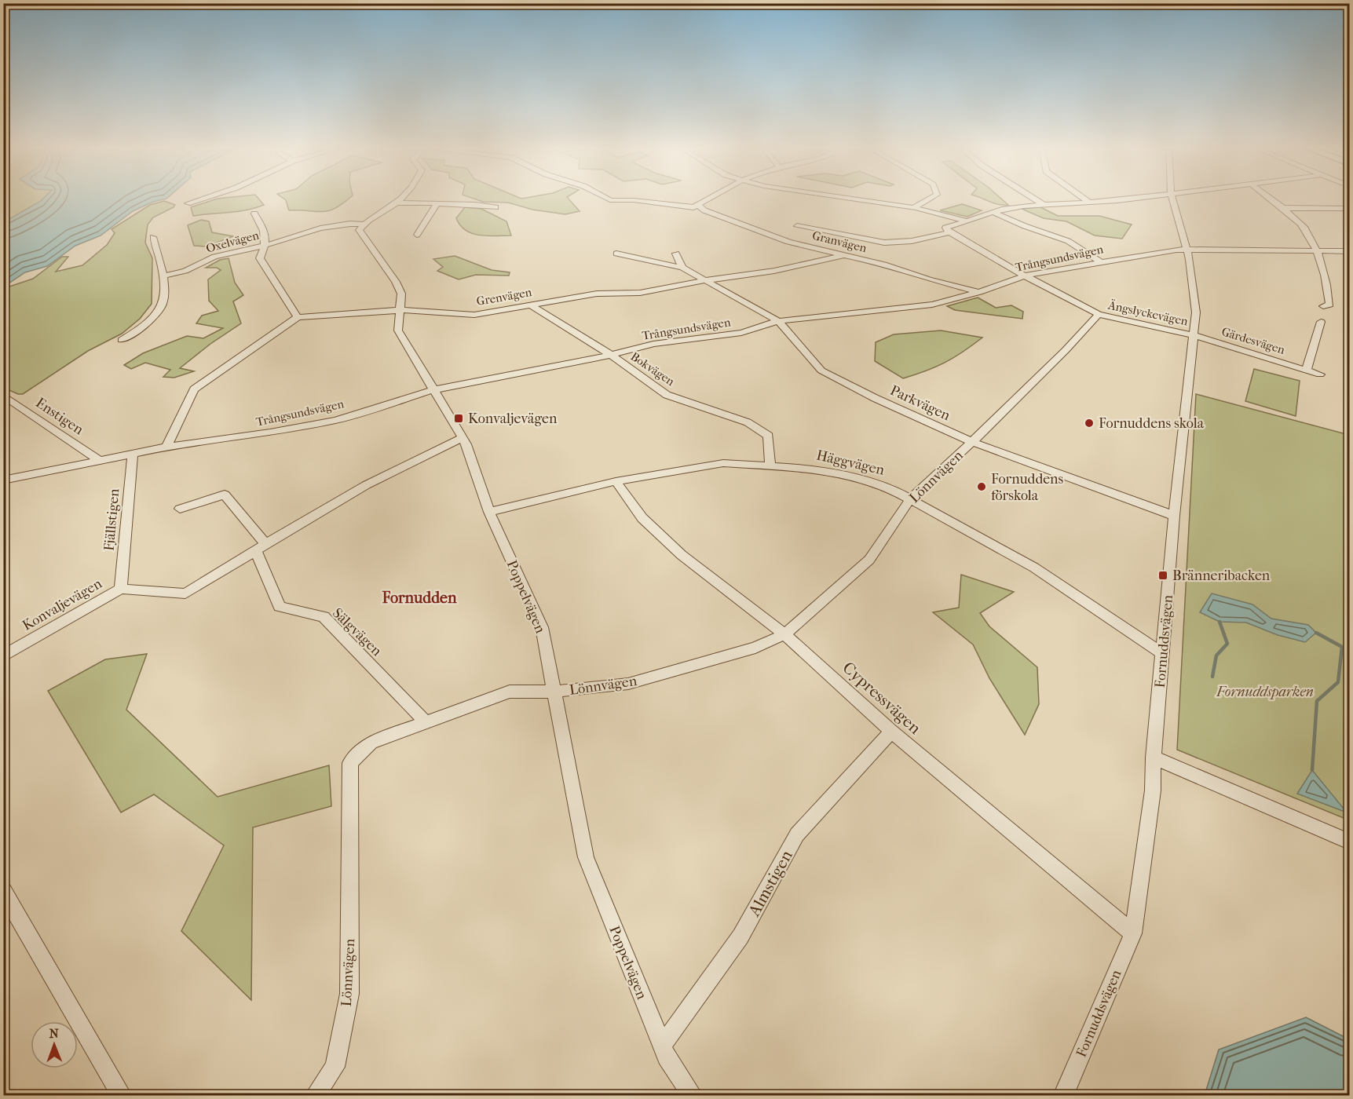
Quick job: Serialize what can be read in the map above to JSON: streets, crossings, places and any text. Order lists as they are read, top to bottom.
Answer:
{
  "streets": {
    "street": [
      "Oxelvägen",
      "Granvägen",
      "Trångsundsvägen",
      "Grenvägen",
      "Ängslyckevägen",
      "Gärdesvägen",
      "Bokvägen",
      "Parkvägen",
      "Enstigen",
      "Häggvägen",
      "Lönnvägen",
      "Fjällstigen",
      "Poppelvägen",
      "Konvaljevägen",
      "Sälgvägen",
      "Fornuddsvägen",
      "Cypressvägen",
      "Almstigen"
    ]
  },
  "crossings": [
    ["Oxelvägen", "Poppelvägen"],
    ["Granvägen", "Trångsundsvägen"],
    ["Granvägen", "Grenvägen"],
    ["Trångsundsvägen", "Ängslyckevägen"],
    ["Trångsundsvägen", "Bokvägen"],
    ["Trångsundsvägen", "Parkvägen"],
    ["Trångsundsvägen", "Enstigen"],
    ["Trångsundsvägen", "Fjällstigen"],
    ["Trångsundsvägen", "Poppelvägen"],
    ["Trångsundsvägen", "Fornuddsvägen"],
    ["Grenvägen", "Bokvägen"],
    ["Grenvägen", "Parkvägen"],
    ["Grenvägen", "Poppelvägen"],
    ["Ängslyckevägen", "Gärdesvägen"],
    ["Ängslyckevägen", "Lönnvägen"],
    ["Ängslyckevägen", "Fornuddsvägen"],
    ["Gärdesvägen", "Fornuddsvägen"],
    ["Bokvägen", "Häggvägen"],
    ["Parkvägen", "Lönnvägen"],
    ["Parkvägen", "Fornuddsvägen"],
    ["Häggvägen", "Lönnvägen"],
    ["Häggvägen", "Poppelvägen"],
    ["Häggvägen", "Fornuddsvägen"],
    ["Häggvägen", "Cypressvägen"],
    ["Lönnvägen", "Poppelvägen"],
    ["Lönnvägen", "Sälgvägen"],
    ["Lönnvägen", "Cypressvägen"],
    ["Fjällstigen", "Konvaljevägen"],
    ["Poppelvägen", "Konvaljevägen"],
    ["Poppelvägen", "Almstigen"],
    ["Konvaljevägen", "Sälgvägen"],
    ["Fornuddsvägen", "Cypressvägen"],
    ["Cypressvägen", "Almstigen"]
  ],
  "districts": ["Fornudden"],
  "parks": ["Fornuddsparken"],
  "places": {
    "transit": ["Konvaljevägen", "Bränneribacken"],
    "other": ["Fornuddens skola", "Fornuddens förskola"]
  },
  "north": "top"
}
